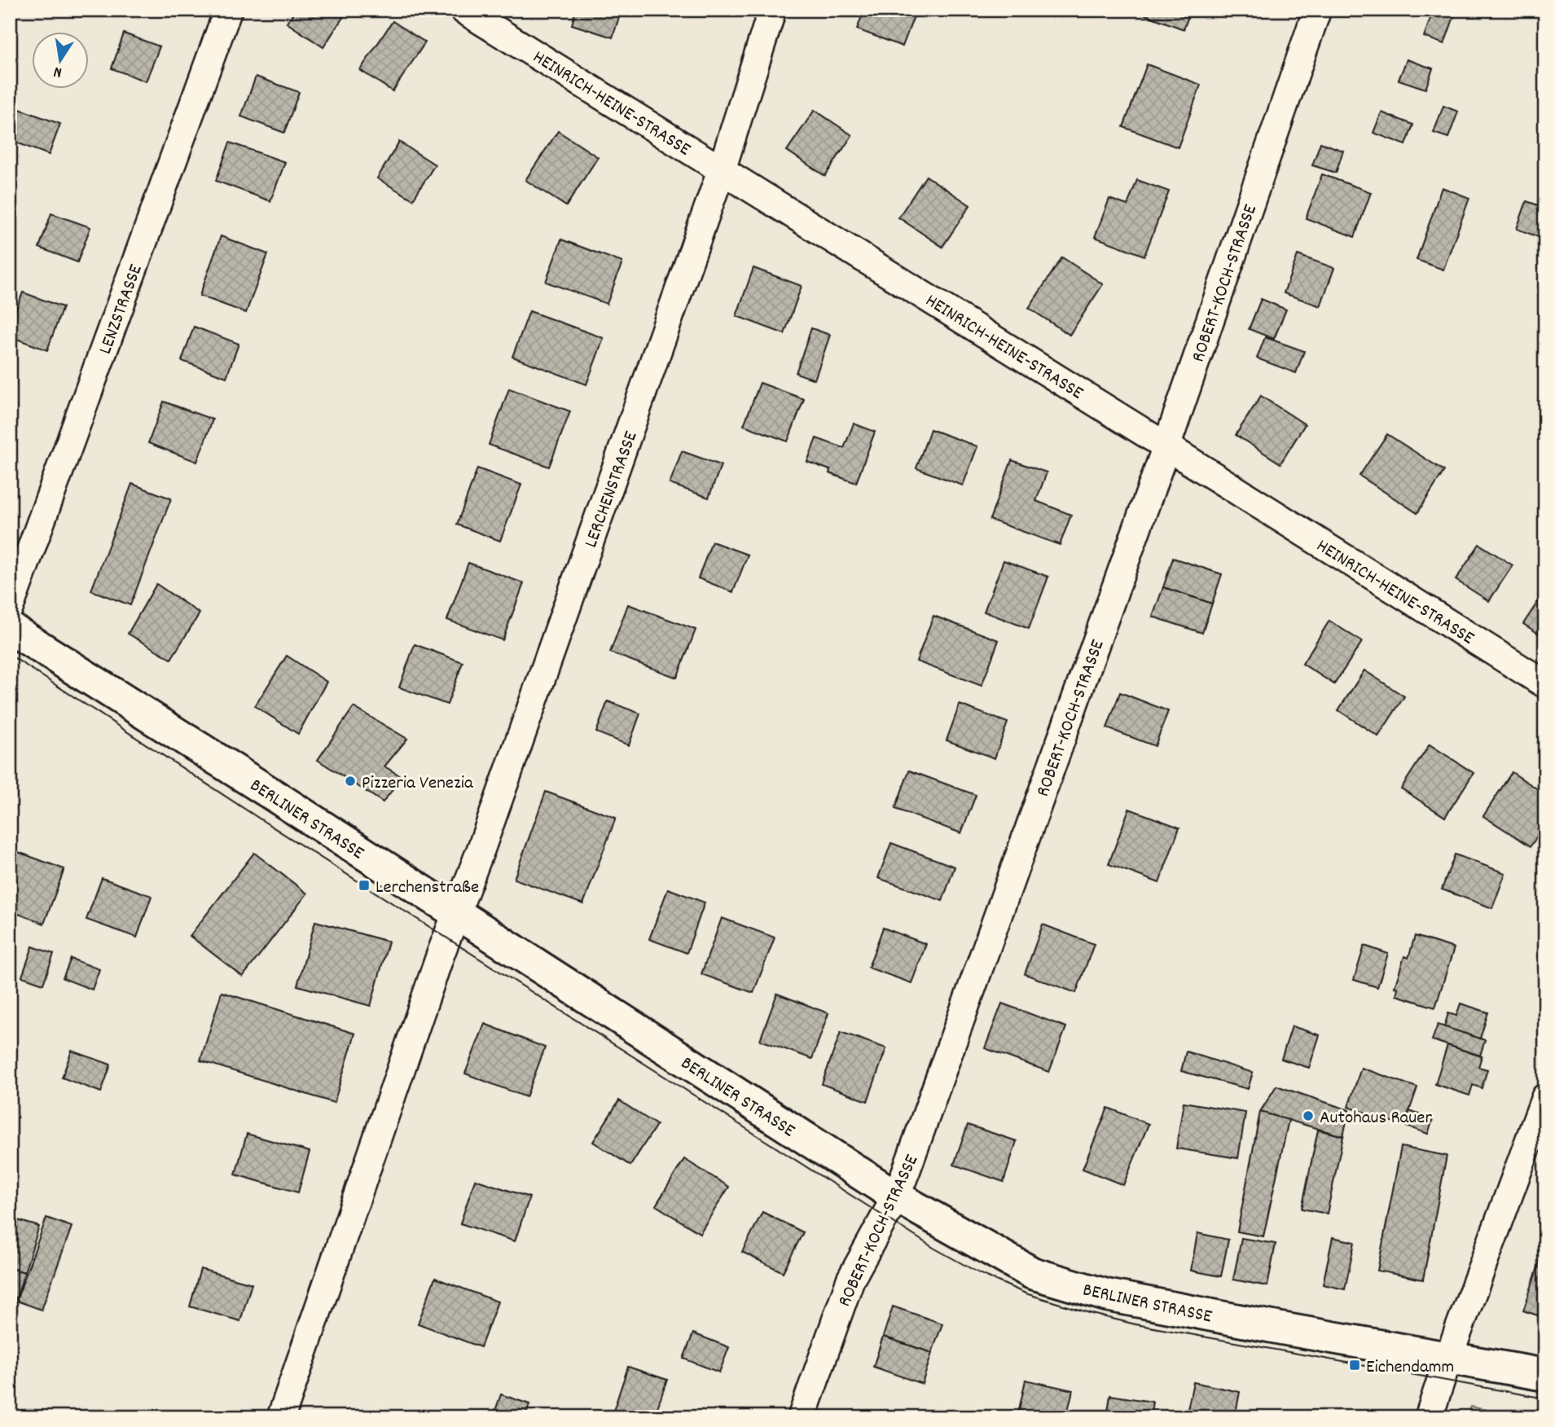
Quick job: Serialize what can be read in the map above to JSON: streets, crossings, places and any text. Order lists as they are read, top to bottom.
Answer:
{
  "streets": {
    "street": [
      "HEINRICH-HEINE-STRASSE",
      "ROBERT-KOCH-STRASSE",
      "LENZSTRASSE",
      "LERCHENSTRASSE",
      "BERLINER STRASSE"
    ]
  },
  "crossings": [
    ["HEINRICH-HEINE-STRASSE", "ROBERT-KOCH-STRASSE"],
    ["HEINRICH-HEINE-STRASSE", "LERCHENSTRASSE"],
    ["ROBERT-KOCH-STRASSE", "BERLINER STRASSE"],
    ["LERCHENSTRASSE", "BERLINER STRASSE"]
  ],
  "places": {
    "other": ["Pizzeria Venezia", "Autohaus Rauer"],
    "transit": ["Lerchenstraße", "Eichendamm"]
  },
  "north": "bottom"
}
